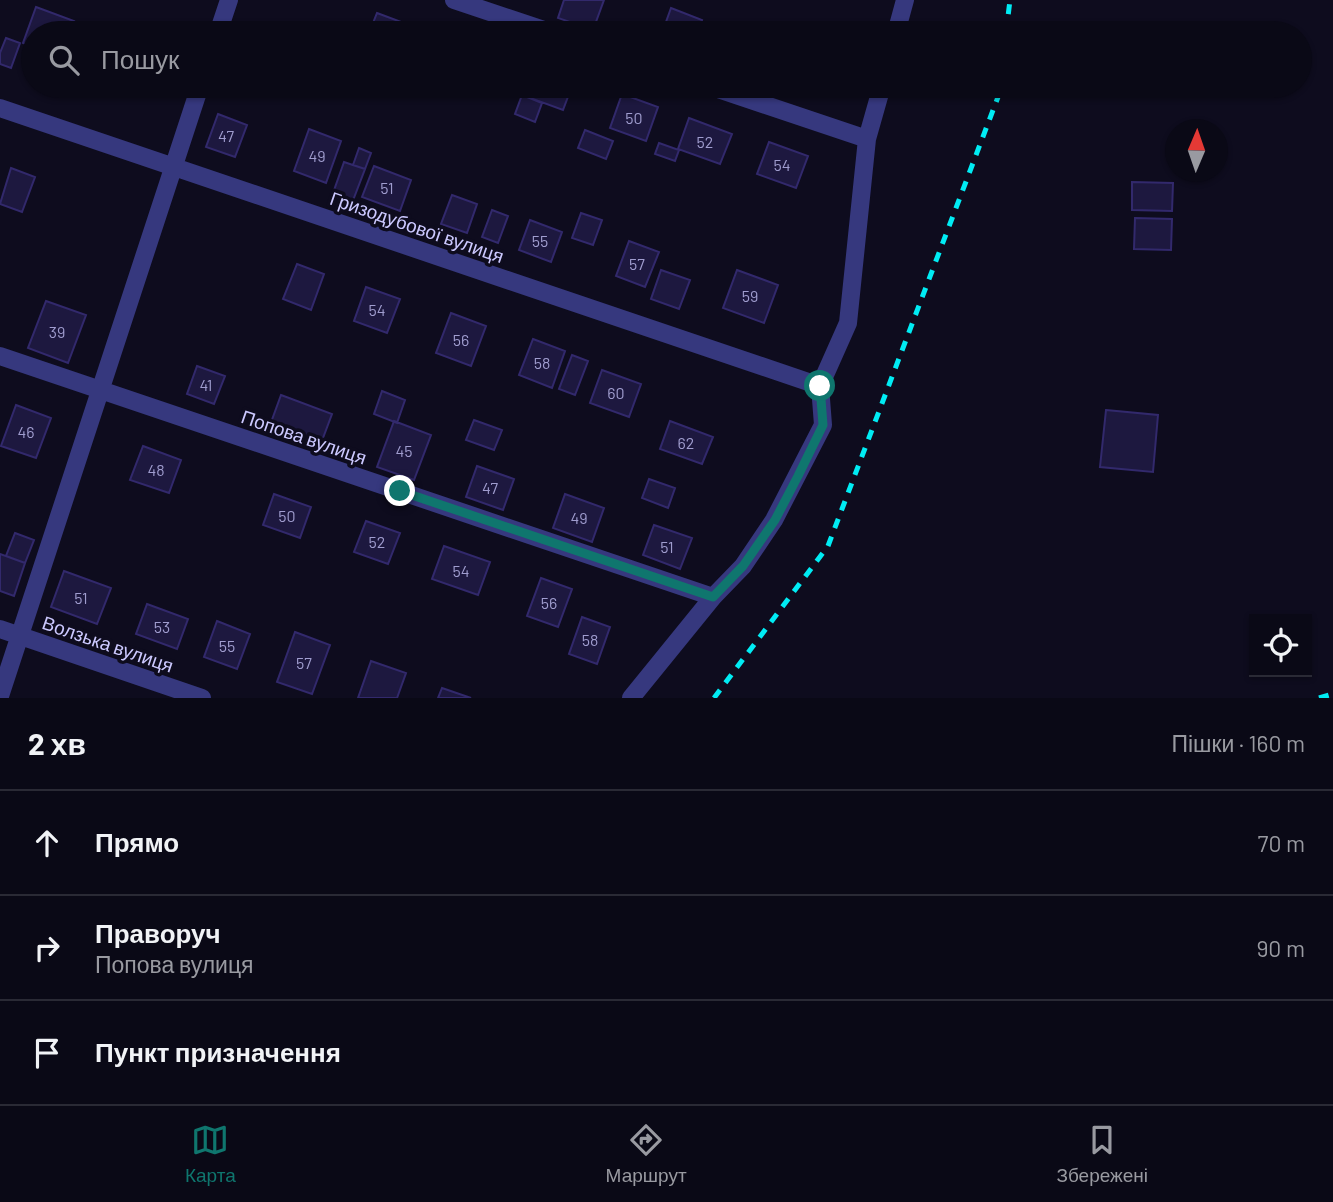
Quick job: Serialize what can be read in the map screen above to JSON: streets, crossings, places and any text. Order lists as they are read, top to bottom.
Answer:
{
  "streets": {
    "street": ["Гризодубової вулиця", "Попова вулиця", "Волзька вулиця"]
  },
  "house_numbers": [
    "50",
    "47",
    "52",
    "49",
    "54",
    "51",
    "55",
    "57",
    "59",
    "54",
    "39",
    "56",
    "58",
    "41",
    "60",
    "46",
    "62",
    "45",
    "48",
    "47",
    "50",
    "49",
    "52",
    "51",
    "54",
    "51",
    "56",
    "53",
    "58",
    "55",
    "57"
  ],
  "north": "top",
  "page": {
    "search": "Пошук",
    "heading": ["2 хв", "Пішки · 160 m"],
    "list": [
      ["Прямо", "70 m"],
      ["Праворуч", "Попова вулиця", "90 m"],
      "Пункт призначення"
    ],
    "nav": ["Карта", "Маршрут", "Збережені"]
  }
}
